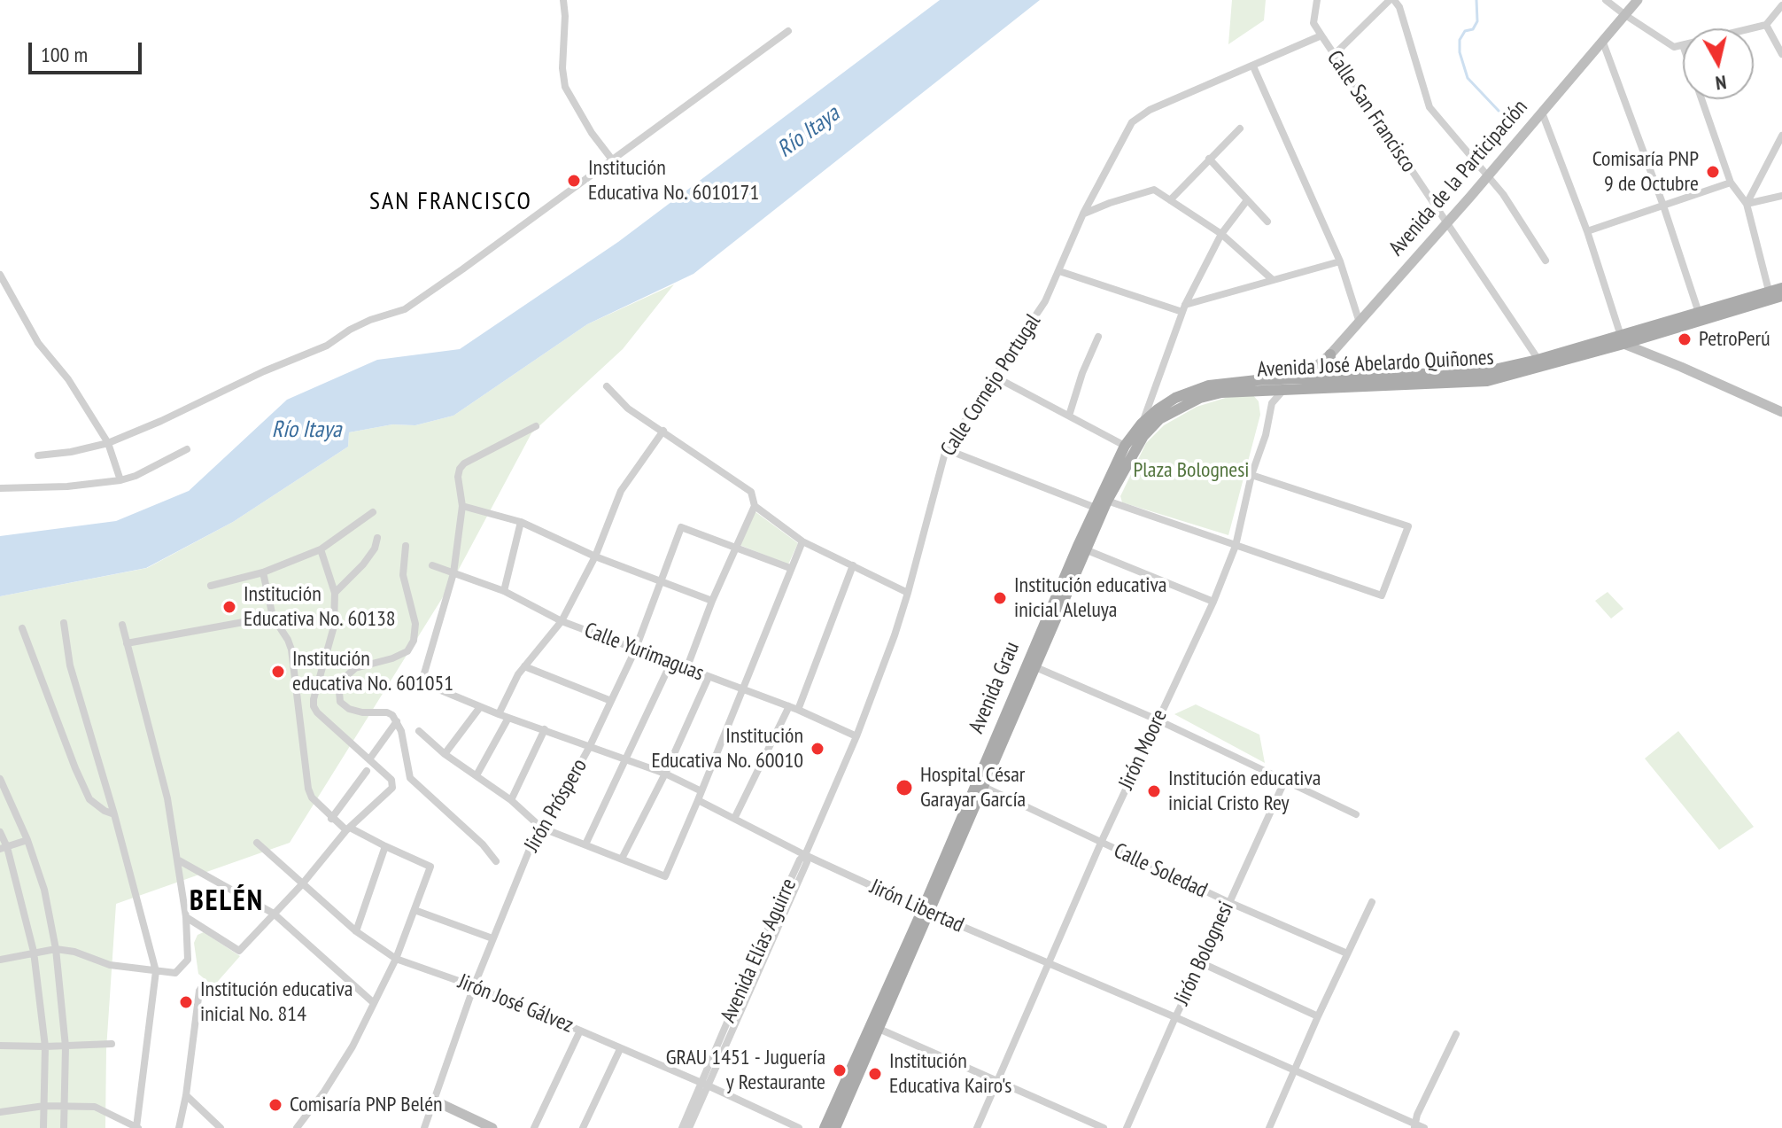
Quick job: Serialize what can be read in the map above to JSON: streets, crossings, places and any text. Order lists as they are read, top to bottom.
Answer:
{
  "streets": {
    "main road": ["Avenida de la Participación", "Avenida José Abelardo Quiñones", "Avenida Grau"],
    "street": [
      "Calle San Francisco",
      "Calle Cornejo Portugal",
      "Calle Yurimaguas",
      "Jirón Moore",
      "Jirón Próspero",
      "Calle Soledad",
      "Jirón Libertad",
      "Avenida Elías Aguirre",
      "Jirón Bolognesi",
      "Jirón José Gálvez"
    ]
  },
  "crossings": [
    ["Calle San Francisco", "Avenida de la Participación"],
    ["Calle San Francisco", "Avenida José Abelardo Quiñones"],
    ["Calle San Francisco", "Calle Cornejo Portugal"],
    ["Avenida de la Participación", "Avenida José Abelardo Quiñones"],
    ["Avenida de la Participación", "Jirón Moore"],
    ["Avenida José Abelardo Quiñones", "Avenida Grau"],
    ["Avenida José Abelardo Quiñones", "Jirón Moore"],
    ["Calle Cornejo Portugal", "Calle Yurimaguas"],
    ["Calle Cornejo Portugal", "Jirón Libertad"],
    ["Calle Cornejo Portugal", "Avenida Elías Aguirre"],
    ["Calle Yurimaguas", "Jirón Próspero"],
    ["Avenida Grau", "Calle Soledad"],
    ["Avenida Grau", "Jirón Libertad"],
    ["Jirón Moore", "Calle Soledad"],
    ["Jirón Moore", "Jirón Libertad"],
    ["Jirón Próspero", "Jirón José Gálvez"],
    ["Calle Soledad", "Jirón Bolognesi"],
    ["Jirón Libertad", "Avenida Elías Aguirre"],
    ["Jirón Libertad", "Jirón Bolognesi"],
    ["Avenida Elías Aguirre", "Jirón José Gálvez"]
  ],
  "districts": ["SAN FRANCISCO", "BELÉN"],
  "water": ["Río Itaya"],
  "parks": ["Plaza Bolognesi"],
  "places": [
    "Comisaría PNP 9 de Octubre",
    "Institución Educativa No. 6010171",
    "PetroPerú",
    "Institución educativa inicial Aleluya",
    "Institución Educativa No. 60138",
    "Institución educativa No. 601051",
    "Institución Educativa No. 60010",
    "Hospital César Garayar García",
    "Institución educativa inicial Cristo Rey",
    "Institución educativa inicial No. 814",
    "GRAU 1451 - Juguería y Restaurante",
    "Institución Educativa Kairo's",
    "Comisaría PNP Belén"
  ],
  "scale_bar": "100 m",
  "north": "bottom"
}
